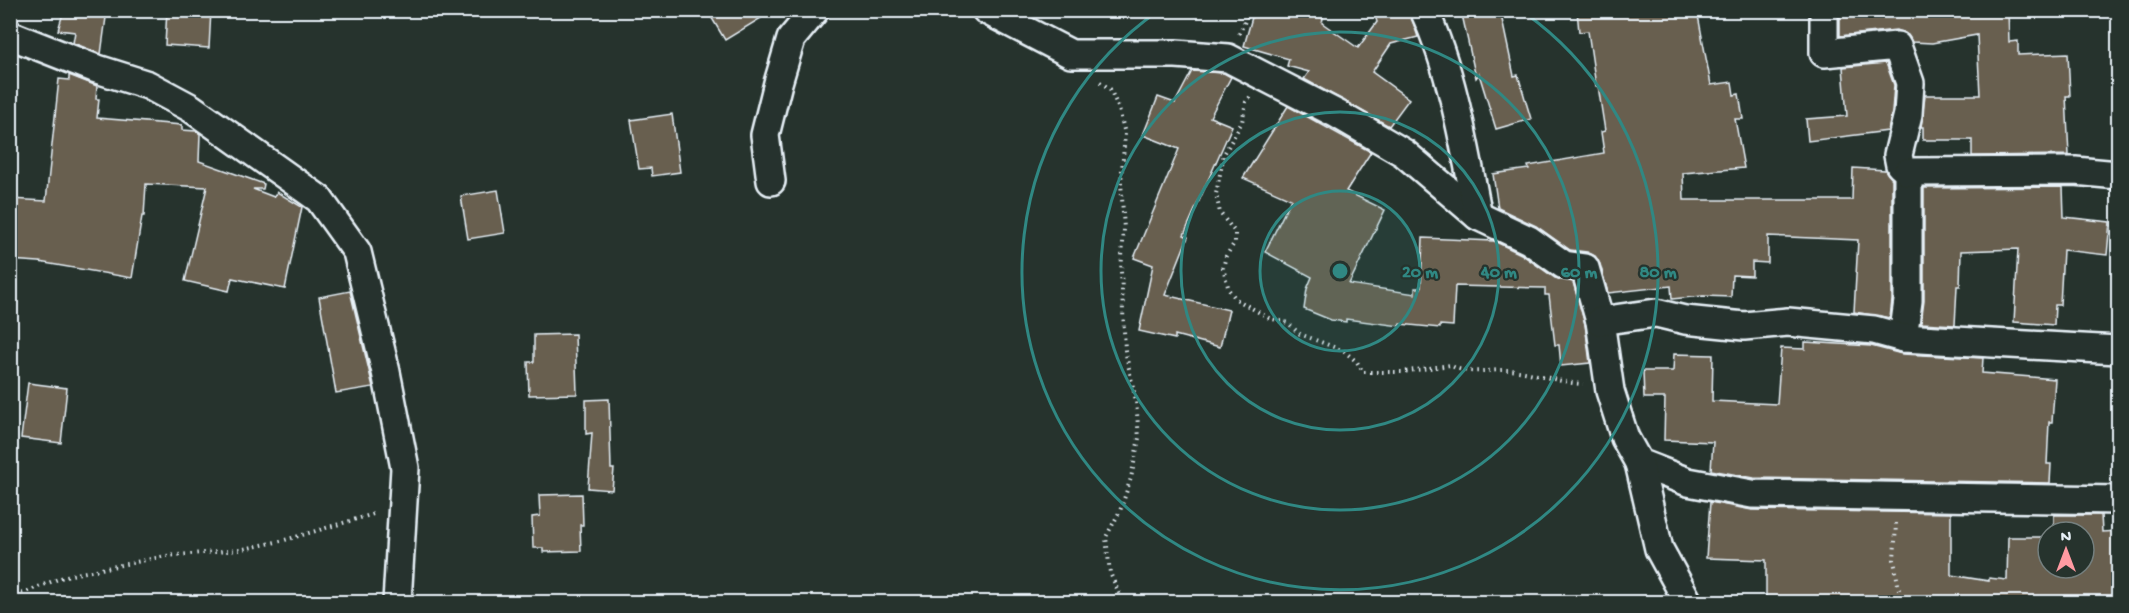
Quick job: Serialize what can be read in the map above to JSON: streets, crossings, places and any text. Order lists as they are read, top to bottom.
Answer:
{
  "north": "top",
  "rings": [
    "20 m",
    "40 m",
    "60 m",
    "80 m"
  ]
}
